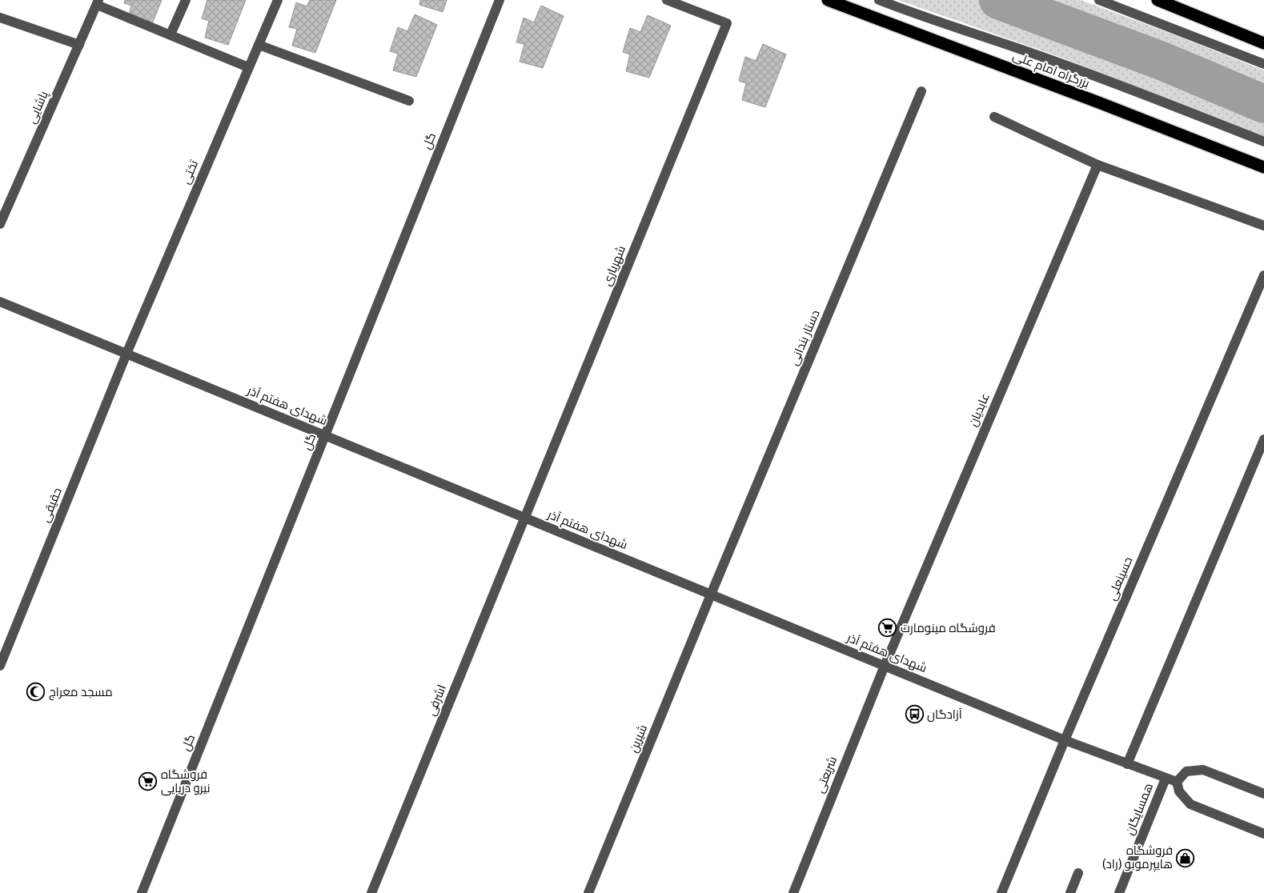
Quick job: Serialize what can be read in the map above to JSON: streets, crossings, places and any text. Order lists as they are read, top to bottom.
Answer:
{
  "streets": {
    "highway": ["بزرگراه امام علی"],
    "street": [
      "پاشایی",
      "گل",
      "تختی",
      "شهریاری",
      "دستار بندانی",
      "شهدای هفتم آذر",
      "عابدیان",
      "حقیقی",
      "حسینعلی",
      "اشرفی",
      "شیرین",
      "شریعتی",
      "همسایگان"
    ]
  },
  "crossings": [
    ["گل", "شهدای هفتم آذر"],
    ["تختی", "شهدای هفتم آذر"],
    ["تختی", "حقیقی"],
    ["شهریاری", "شهدای هفتم آذر"],
    ["شهریاری", "اشرفی"],
    ["دستار بندانی", "شهدای هفتم آذر"],
    ["دستار بندانی", "شیرین"],
    ["شهدای هفتم آذر", "عابدیان"],
    ["شهدای هفتم آذر", "حقیقی"],
    ["شهدای هفتم آذر", "حسینعلی"],
    ["شهدای هفتم آذر", "اشرفی"],
    ["شهدای هفتم آذر", "شیرین"],
    ["شهدای هفتم آذر", "شریعتی"],
    ["شهدای هفتم آذر", "همسایگان"],
    ["عابدیان", "شریعتی"]
  ],
  "places": {
    "supermarket": ["فروشگاه مینومارت", "فروشگاه نیرو دریایی"],
    "mosque": ["مسجد معراج"],
    "bus stop": ["آزادگان"],
    "shop": ["فروشگاه هایپرموبو (راد)"]
  }
}
